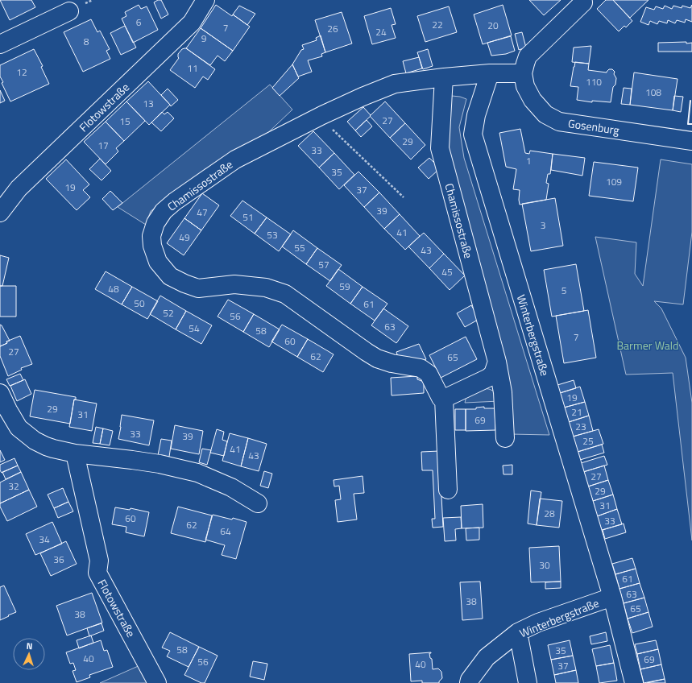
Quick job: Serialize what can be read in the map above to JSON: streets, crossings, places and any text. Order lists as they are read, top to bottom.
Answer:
{
  "streets": {
    "street": [
      "Flotowstraße",
      "Gosenburg",
      "Chamissostraße",
      "Winterbergstraße"
    ]
  },
  "crossings": [
    ["Gosenburg", "Chamissostraße"],
    ["Chamissostraße", "Winterbergstraße"]
  ],
  "parks": ["Barmer Wald"],
  "house_numbers": [
    "6",
    "22",
    "20",
    "7",
    "26",
    "24",
    "9",
    "8",
    "11",
    "12",
    "110",
    "108",
    "13",
    "27",
    "15",
    "29",
    "17",
    "33",
    "1",
    "35",
    "109",
    "19",
    "37",
    "39",
    "47",
    "51",
    "3",
    "41",
    "53",
    "49",
    "55",
    "43",
    "57",
    "45",
    "59",
    "48",
    "5",
    "50",
    "61",
    "52",
    "56",
    "63",
    "54",
    "58",
    "7",
    "60",
    "27",
    "62",
    "65",
    "19",
    "29",
    "21",
    "31",
    "69",
    "23",
    "33",
    "39",
    "25",
    "41",
    "43",
    "27",
    "32",
    "29",
    "31",
    "28",
    "60",
    "33",
    "62",
    "64",
    "34",
    "36",
    "30",
    "61",
    "63",
    "38",
    "65",
    "38",
    "58",
    "35",
    "40",
    "69",
    "56",
    "40",
    "37"
  ],
  "north": "top"
}
